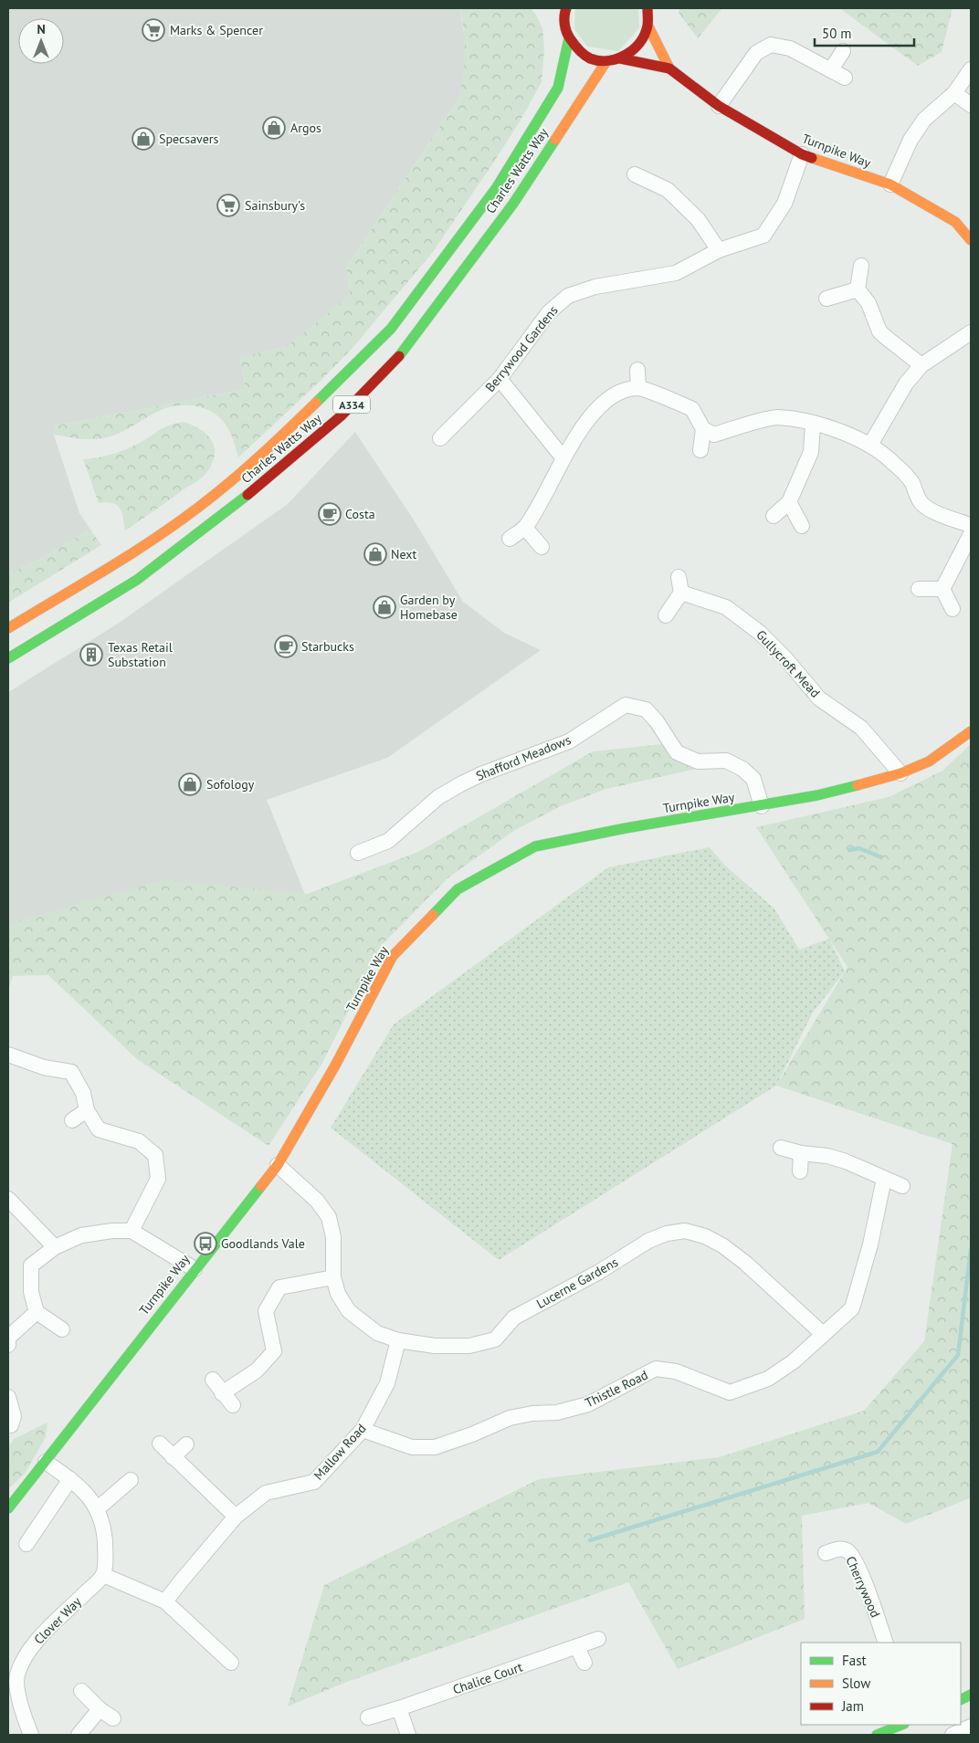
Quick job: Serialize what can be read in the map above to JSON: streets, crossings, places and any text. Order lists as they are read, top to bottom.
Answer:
{
  "streets": {
    "main road": ["Turnpike Way", "Charles Watts Way", "A334"],
    "street": [
      "Berrywood Gardens",
      "Gullycroft Mead",
      "Shafford Meadows",
      "Lucerne Gardens",
      "Thistle Road",
      "Mallow Road",
      "Cherrywood",
      "Clover Way",
      "Chalice Court"
    ]
  },
  "crossings": [
    ["Turnpike Way", "Berrywood Gardens"],
    ["Turnpike Way", "Gullycroft Mead"],
    ["Turnpike Way", "Shafford Meadows"],
    ["Turnpike Way", "Lucerne Gardens"],
    ["Lucerne Gardens", "Thistle Road"],
    ["Lucerne Gardens", "Mallow Road"],
    ["Thistle Road", "Mallow Road"]
  ],
  "places": {
    "supermarket": ["Marks & Spencer", "Sainsbury's"],
    "shop": [
      "Argos",
      "Specsavers",
      "Next",
      "Garden by Homebase",
      "Sofology"
    ],
    "cafe": ["Costa", "Starbucks"],
    "building": ["Texas Retail Substation"],
    "bus stop": ["Goodlands Vale"]
  },
  "legend": ["Fast", "Slow", "Jam"],
  "scale_bar": "50 m",
  "north": "top"
}
